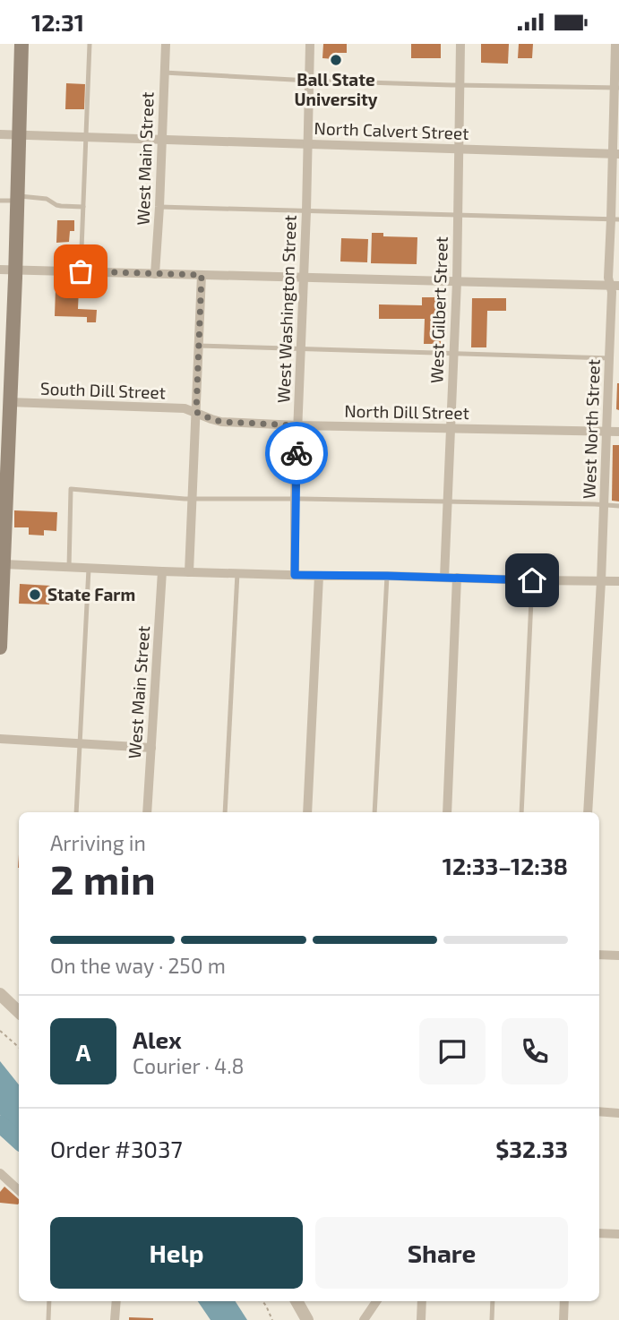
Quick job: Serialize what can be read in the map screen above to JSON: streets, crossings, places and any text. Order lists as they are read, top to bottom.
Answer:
{
  "streets": {
    "street": [
      "North Calvert Street",
      "West Main Street",
      "West Washington Street",
      "West Gilbert Street",
      "South Dill Street",
      "North Dill Street",
      "West North Street"
    ]
  },
  "crossings": [
    ["North Calvert Street", "West Main Street"],
    ["North Calvert Street", "West Washington Street"],
    ["North Calvert Street", "West Gilbert Street"],
    ["North Calvert Street", "West North Street"],
    ["West Washington Street", "North Dill Street"],
    ["West Gilbert Street", "North Dill Street"],
    ["South Dill Street", "North Dill Street"],
    ["North Dill Street", "West North Street"]
  ],
  "places": ["Ball State University", "State Farm"],
  "page": {
    "status": "12:31",
    "heading": ["2 min", "Arriving in", "12:33–12:38"],
    "panel": [
      "Alex",
      "Courier · 4.8",
      "Order #3037",
      "$32.33"
    ],
    "bar": "On the way · 250 m",
    "round": "A",
    "buttons": ["Help", "Share"]
  }
}
